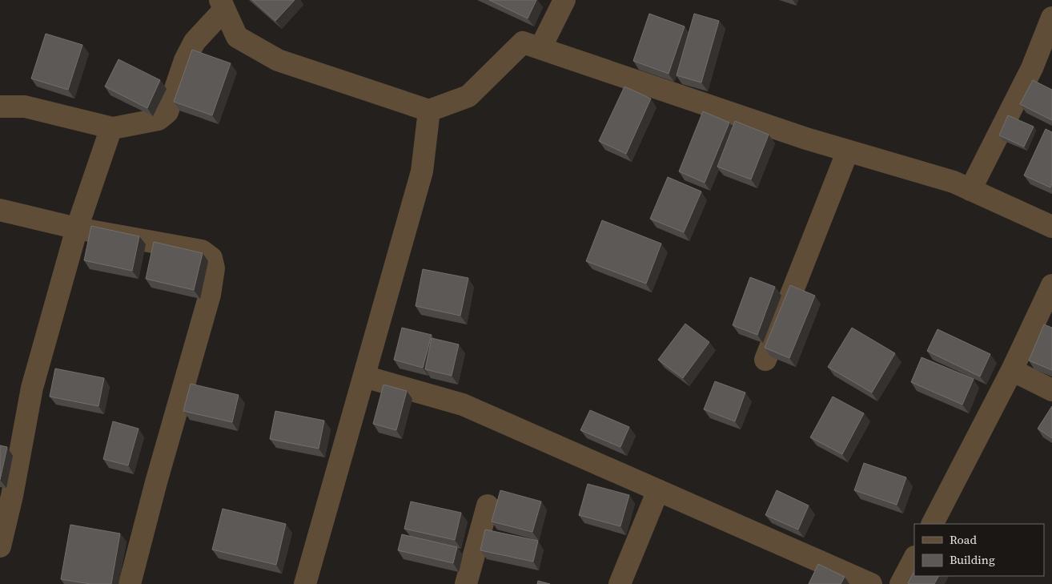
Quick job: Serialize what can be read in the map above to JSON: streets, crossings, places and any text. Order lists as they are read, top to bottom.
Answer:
{
  "legend": ["Road", "Building"]
}
